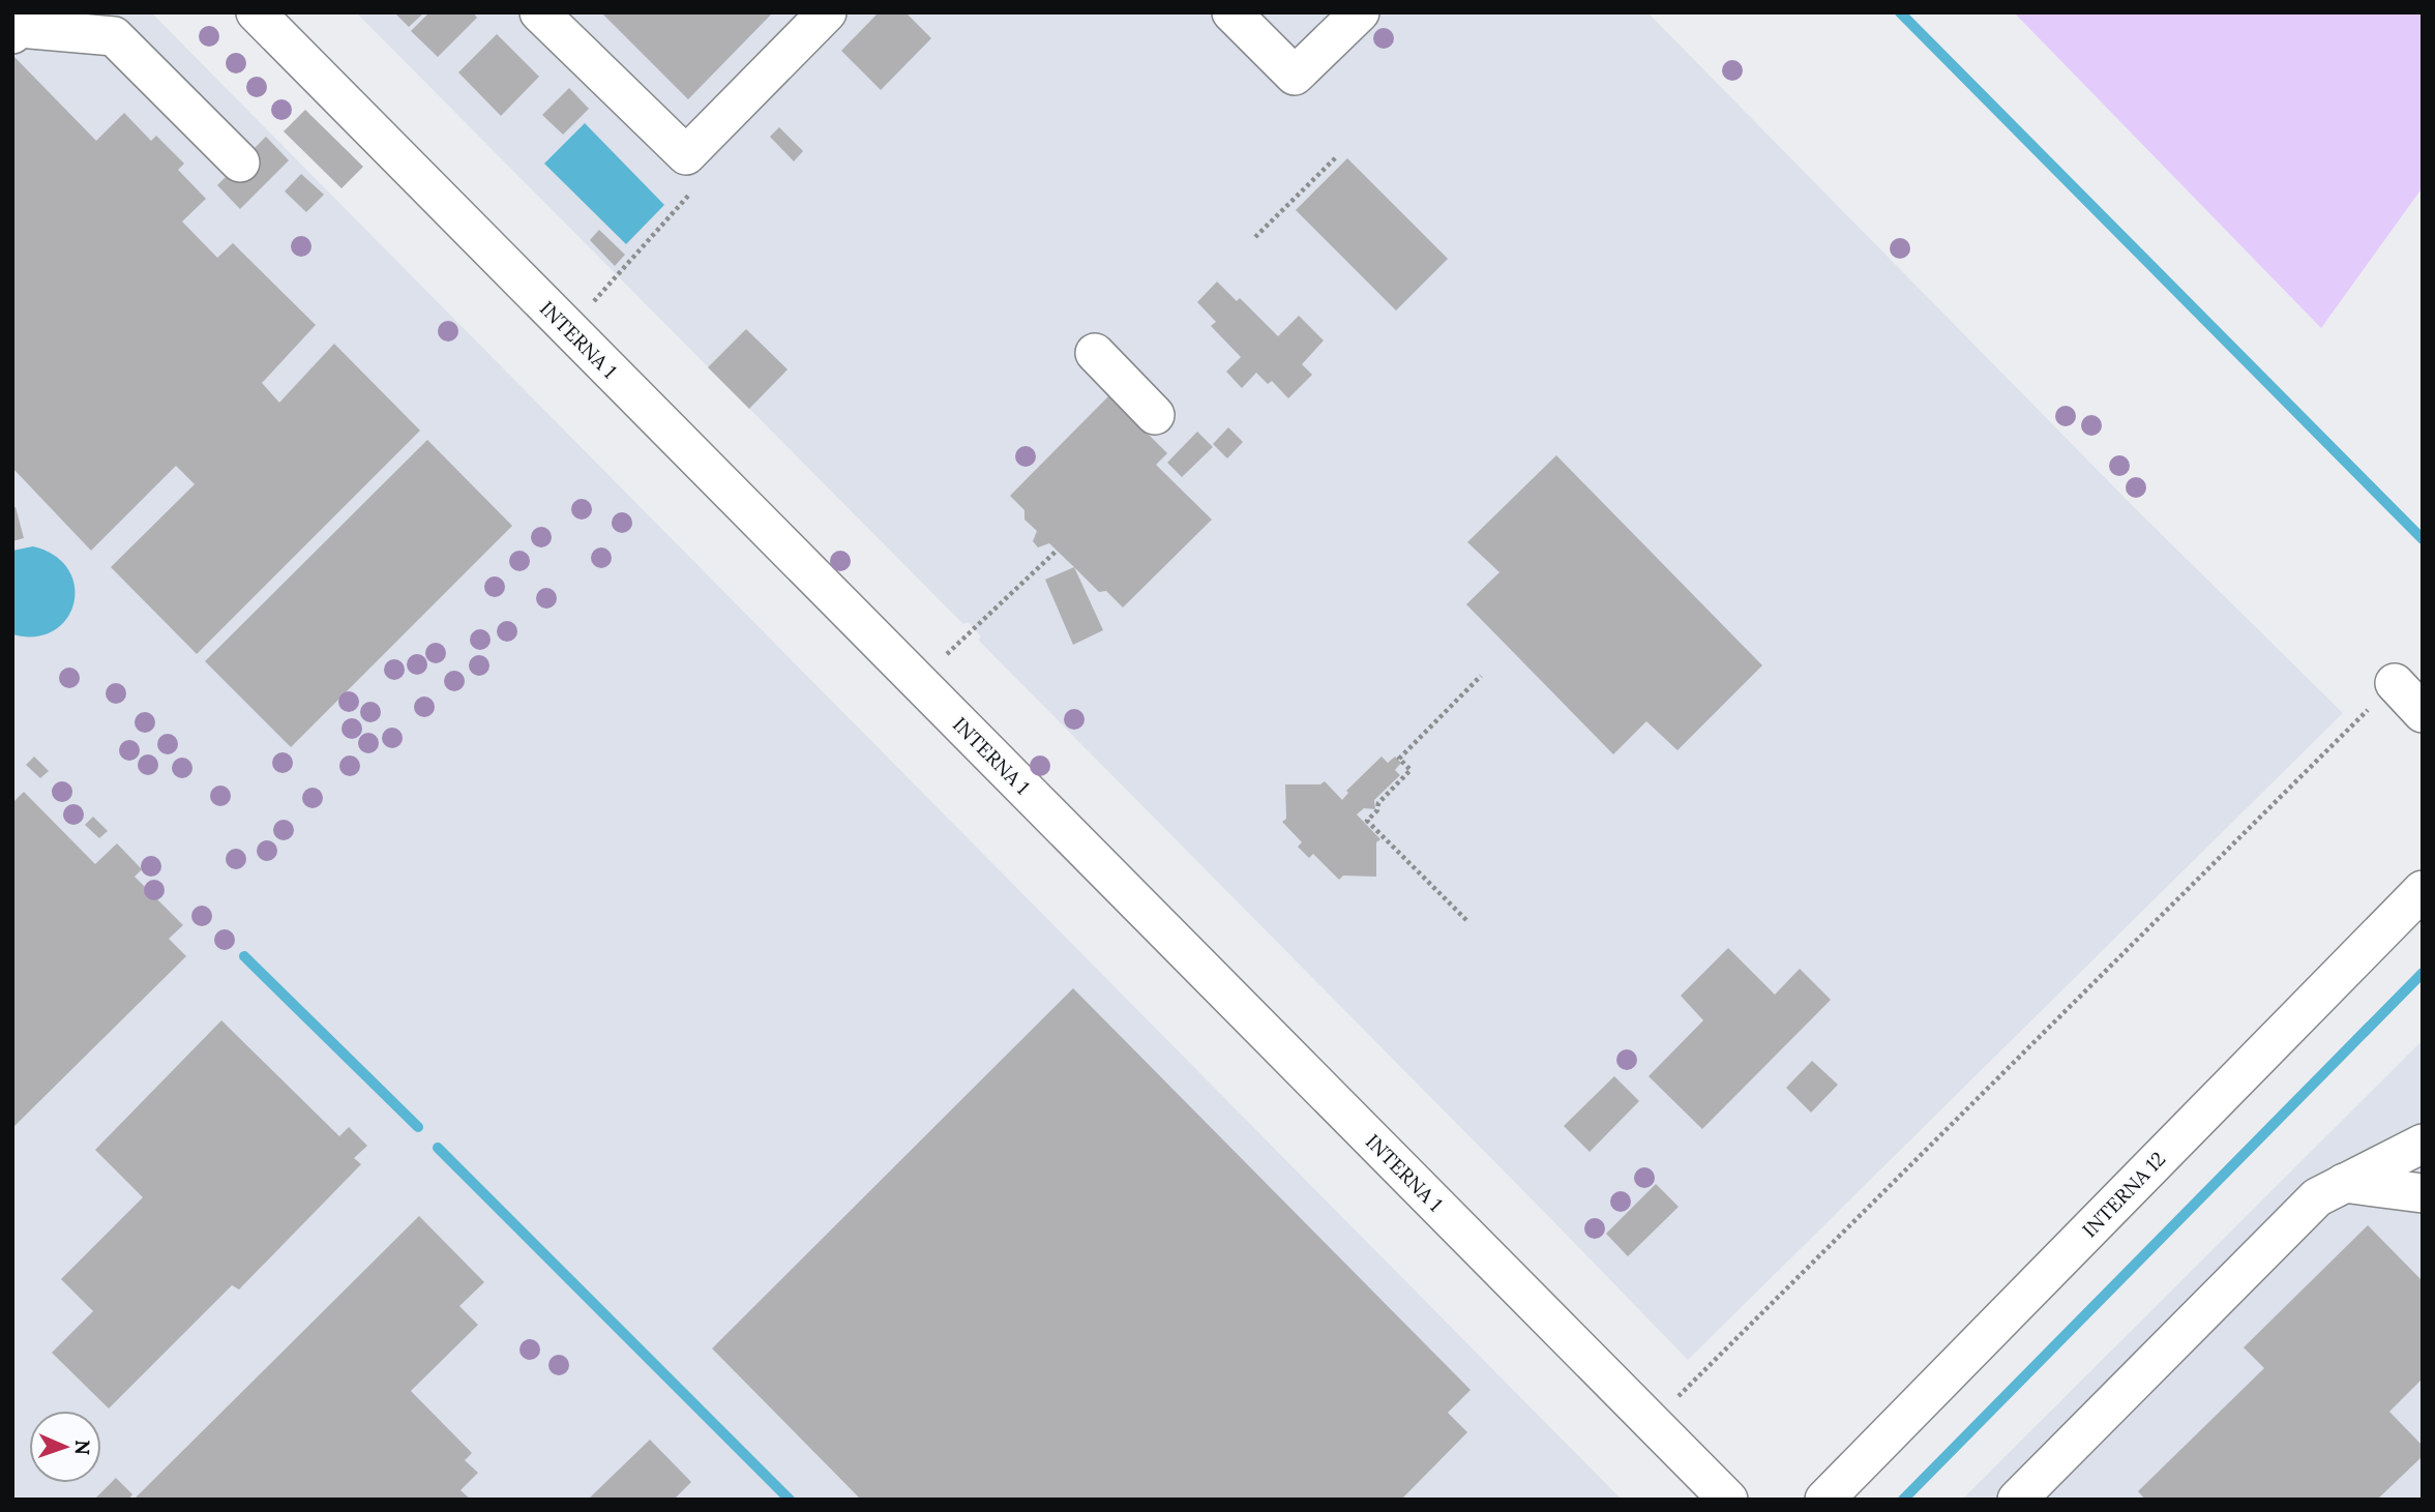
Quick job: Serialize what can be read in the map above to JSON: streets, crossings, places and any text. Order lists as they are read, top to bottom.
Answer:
{
  "streets": {
    "street": ["INTERNA 1", "INTERNA 12"]
  },
  "north": "right"
}
